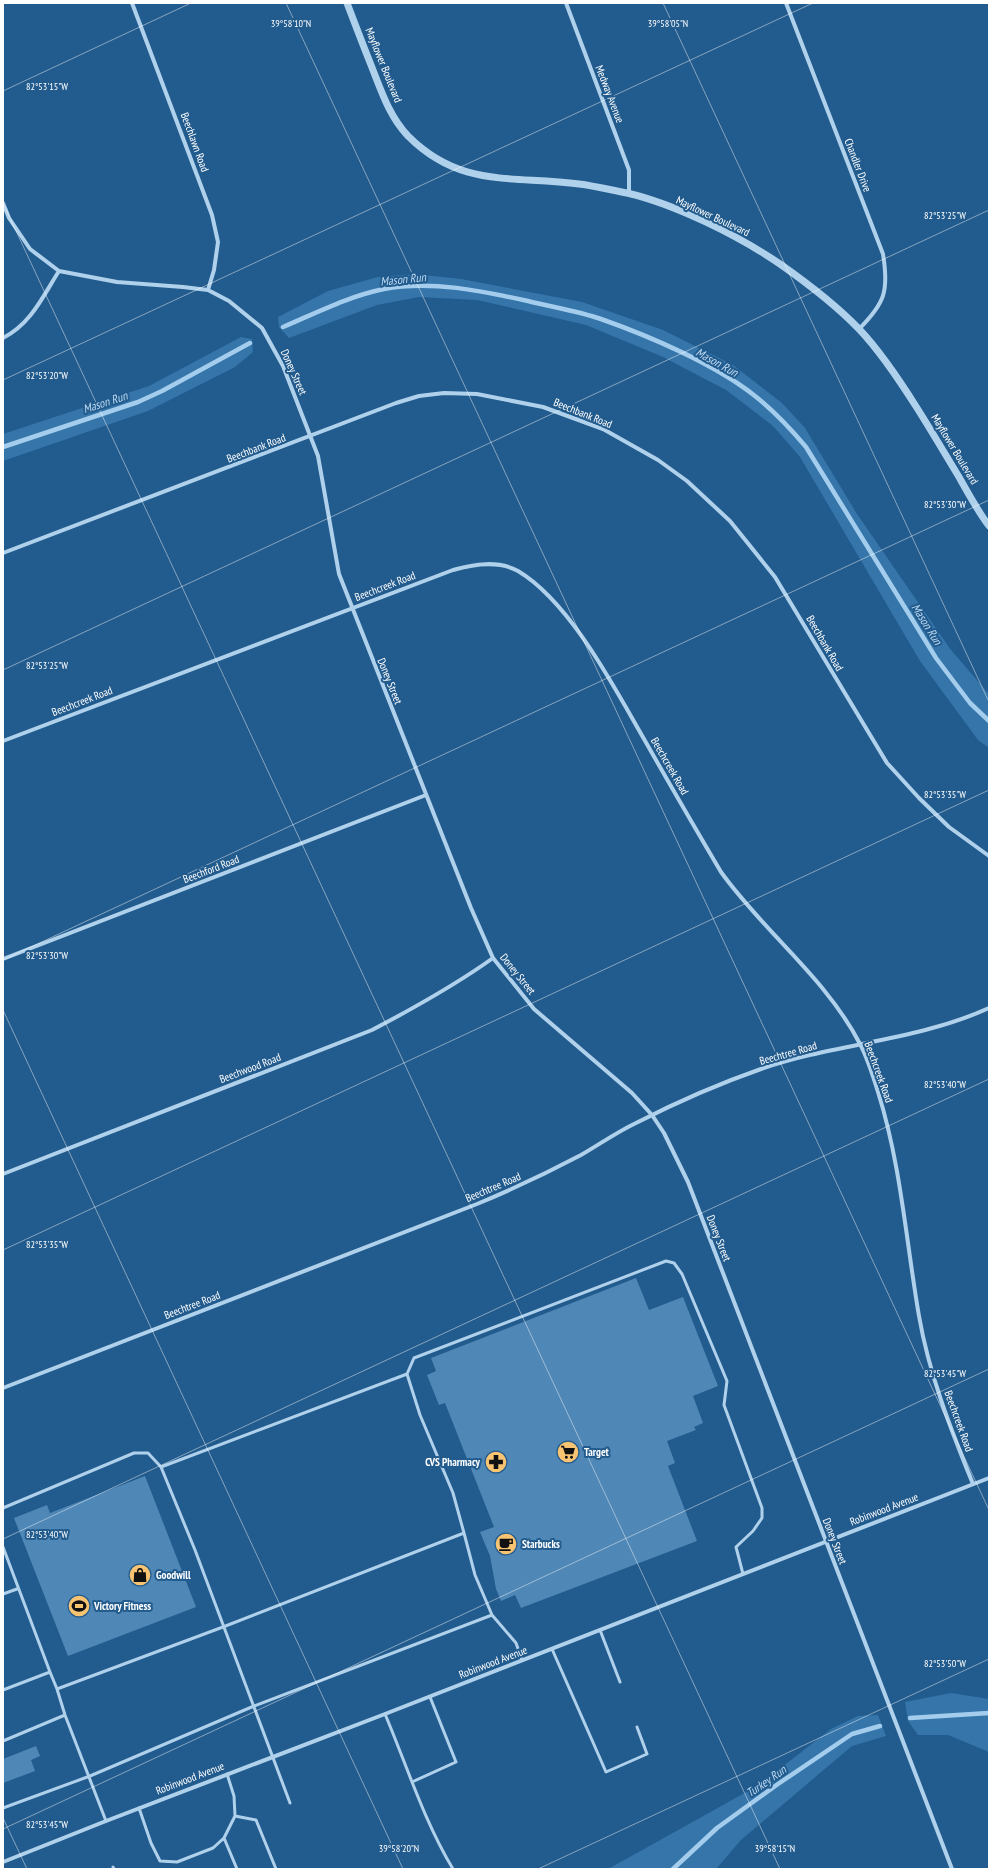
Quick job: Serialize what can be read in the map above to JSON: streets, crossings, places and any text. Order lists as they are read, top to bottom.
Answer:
{
  "streets": {
    "street": [
      "Mayflower Boulevard",
      "Medway Avenue",
      "Beechlawn Road",
      "Chandler Drive",
      "Doney Street",
      "Beechbank Road",
      "Beechcreek Road",
      "Beechford Road",
      "Beechtree Road",
      "Beechwood Road",
      "Robinwood Avenue"
    ]
  },
  "crossings": [
    ["Mayflower Boulevard", "Medway Avenue"],
    ["Mayflower Boulevard", "Chandler Drive"],
    ["Beechlawn Road", "Doney Street"],
    ["Doney Street", "Beechbank Road"],
    ["Doney Street", "Beechcreek Road"],
    ["Doney Street", "Beechford Road"],
    ["Doney Street", "Beechtree Road"],
    ["Doney Street", "Beechwood Road"],
    ["Doney Street", "Robinwood Avenue"],
    ["Beechcreek Road", "Beechtree Road"],
    ["Beechcreek Road", "Robinwood Avenue"]
  ],
  "water": ["Mason Run", "Turkey Run"],
  "places": {
    "supermarket": ["Target"],
    "pharmacy": ["CVS Pharmacy"],
    "cafe": ["Starbucks"],
    "shop": ["Goodwill"],
    "sports": ["Victory Fitness"]
  },
  "coordinates": [
    "39°58'10\"N",
    "39°58'05\"N",
    "82°53'15\"W",
    "82°53'25\"W",
    "82°53'20\"W",
    "82°53'30\"W",
    "82°53'35\"W",
    "82°53'40\"W",
    "82°53'45\"W",
    "82°53'50\"W",
    "39°58'20\"N",
    "39°58'15\"N"
  ]
}
